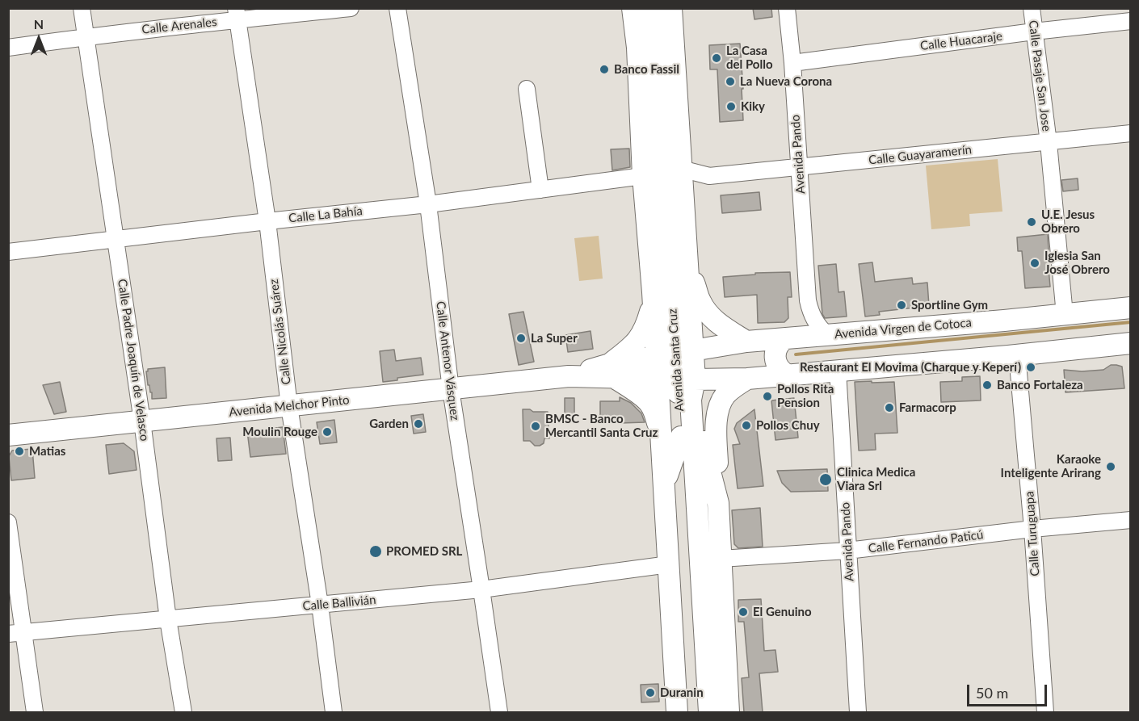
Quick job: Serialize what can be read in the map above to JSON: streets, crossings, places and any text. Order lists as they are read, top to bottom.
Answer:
{
  "streets": {
    "main road": ["Avenida Virgen de Cotoca", "Avenida Santa Cruz", "Avenida Melchor Pinto"],
    "street": [
      "Calle Arenales",
      "Calle Huacaraje",
      "Calle Pasaje San Jose",
      "Avenida Pando",
      "Calle Guayaramerín",
      "Calle La Bahía",
      "Calle Nicolás Suárez",
      "Calle Padre Joaquín de Velasco",
      "Calle Antenor Vásquez",
      "Calle Turuguapa",
      "Calle Fernando Paticú",
      "Calle Ballivián"
    ]
  },
  "crossings": [
    ["Calle Arenales", "Calle Nicolás Suárez"],
    ["Calle Arenales", "Calle Padre Joaquín de Velasco"],
    ["Calle Huacaraje", "Calle Pasaje San Jose"],
    ["Calle Huacaraje", "Avenida Pando"],
    ["Calle Pasaje San Jose", "Calle Guayaramerín"],
    ["Calle Pasaje San Jose", "Avenida Virgen de Cotoca"],
    ["Avenida Pando", "Calle Guayaramerín"],
    ["Avenida Pando", "Avenida Virgen de Cotoca"],
    ["Avenida Pando", "Calle Fernando Paticú"],
    ["Calle Guayaramerín", "Avenida Santa Cruz"],
    ["Calle La Bahía", "Calle Nicolás Suárez"],
    ["Calle La Bahía", "Calle Padre Joaquín de Velasco"],
    ["Calle La Bahía", "Avenida Santa Cruz"],
    ["Calle La Bahía", "Calle Antenor Vásquez"],
    ["Avenida Virgen de Cotoca", "Avenida Santa Cruz"],
    ["Avenida Virgen de Cotoca", "Avenida Melchor Pinto"],
    ["Calle Nicolás Suárez", "Avenida Melchor Pinto"],
    ["Calle Nicolás Suárez", "Calle Ballivián"],
    ["Calle Padre Joaquín de Velasco", "Avenida Melchor Pinto"],
    ["Calle Padre Joaquín de Velasco", "Calle Ballivián"],
    ["Avenida Santa Cruz", "Avenida Melchor Pinto"],
    ["Avenida Santa Cruz", "Calle Fernando Paticú"],
    ["Calle Antenor Vásquez", "Avenida Melchor Pinto"],
    ["Calle Antenor Vásquez", "Calle Ballivián"],
    ["Calle Turuguapa", "Calle Fernando Paticú"]
  ],
  "places": [
    "La Casa del Pollo",
    "Banco Fassil",
    "La Nueva Corona",
    "Kiky",
    "U.E. Jesus Obrero",
    "Iglesia San José Obrero",
    "Sportline Gym",
    "La Super",
    "Restaurant El Movima (Charque y Keperí)",
    "Banco Fortaleza",
    "Pollos Rita Pension",
    "Farmacorp",
    "Garden",
    "Pollos Chuy",
    "BMSC - Banco Mercantil Santa Cruz",
    "Moulin Rouge",
    "Matias",
    "Karaoke Inteligente Arirang",
    "Clinica Medica Viara Srl",
    "PROMED SRL",
    "El Genuino",
    "Duranin"
  ],
  "scale_bar": "50 m",
  "north": "top"
}
